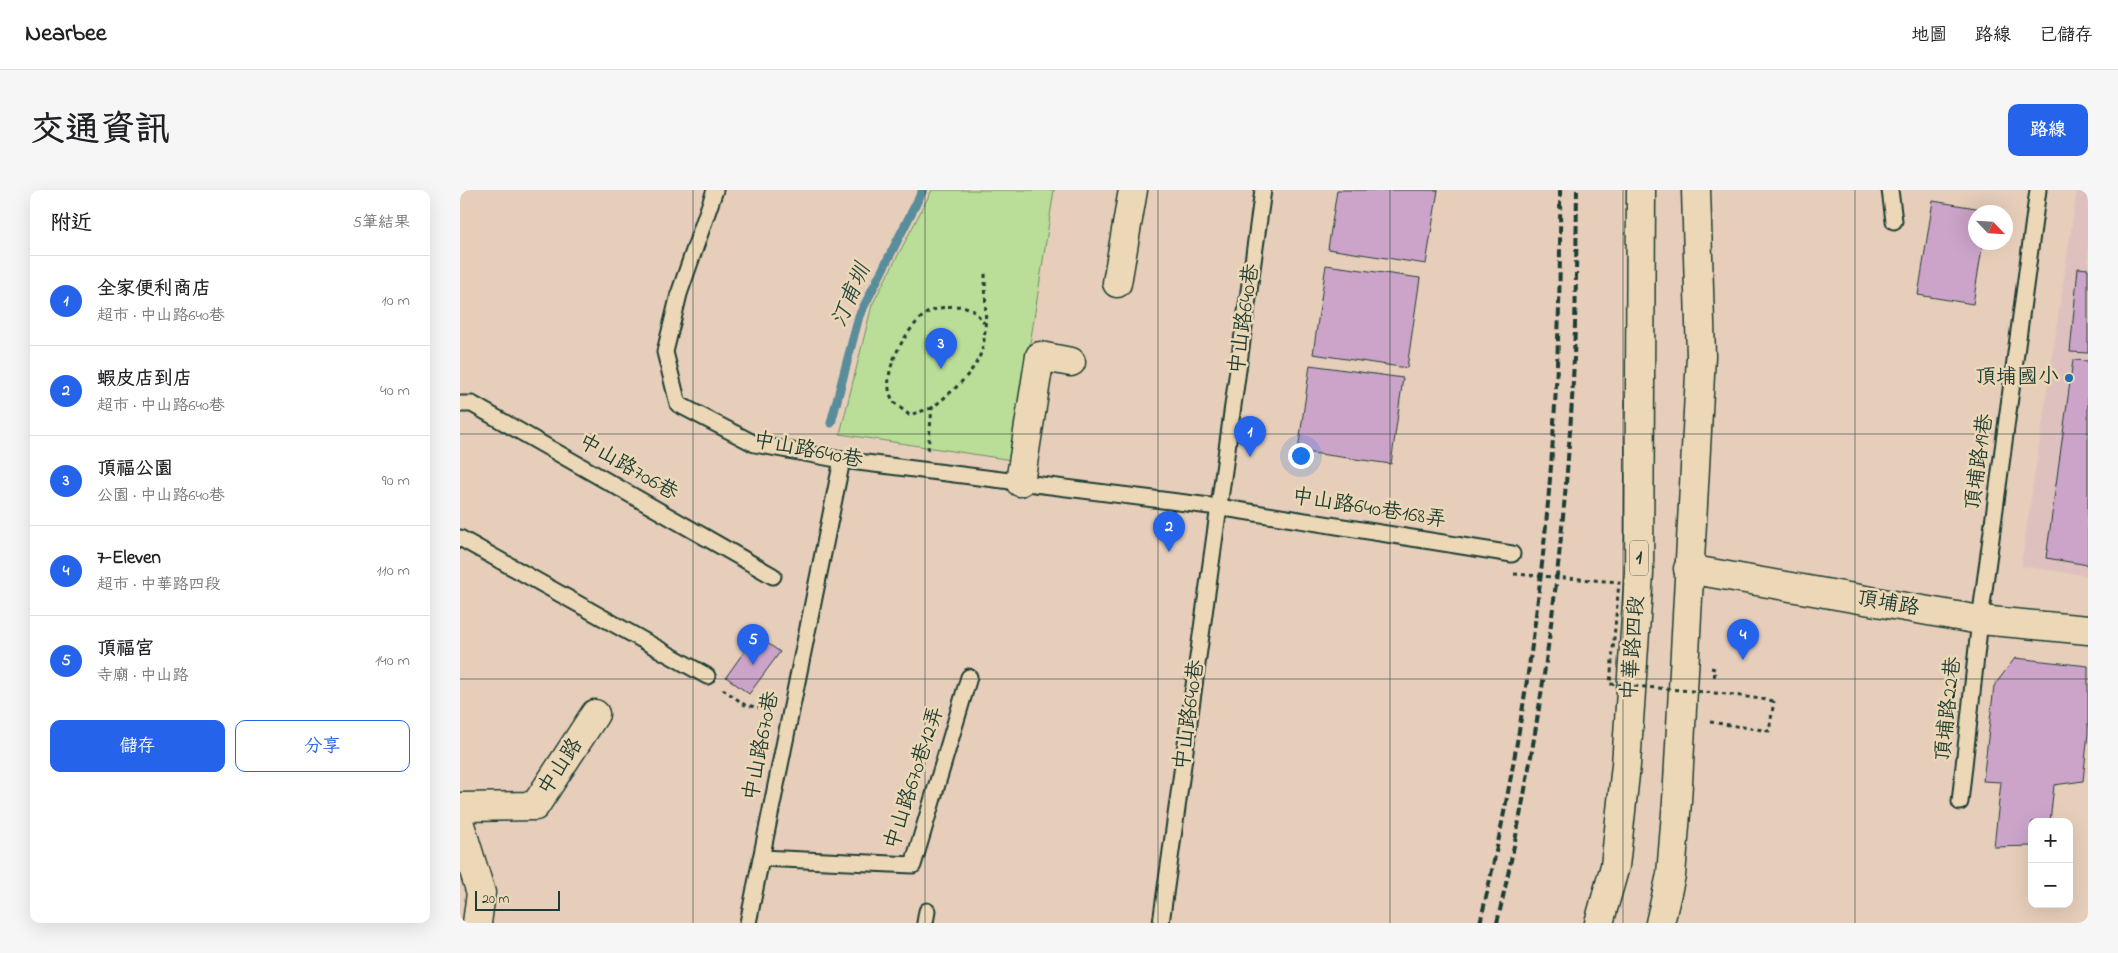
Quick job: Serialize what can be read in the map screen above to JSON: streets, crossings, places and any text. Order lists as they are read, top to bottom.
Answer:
{
  "streets": {
    "main road": [
      "1",
      "頂埔路",
      "中華路四段",
      "中山路"
    ],
    "lane": [
      "中山路640巷",
      "頂埔路19巷",
      "中山路706巷",
      "中山路640巷168弄",
      "頂埔路22巷",
      "中山路670巷",
      "中山路670巷12弄"
    ]
  },
  "crossings": [
    ["中山路640巷", "中山路640巷168弄"],
    ["中山路640巷", "中山路670巷"],
    ["頂埔路19巷", "頂埔路"],
    ["頂埔路19巷", "頂埔路22巷"],
    ["頂埔路", "頂埔路22巷"],
    ["中山路670巷", "中山路670巷12弄"]
  ],
  "water": ["汀甫圳"],
  "places": ["頂埔國小"],
  "scale_bar": "20 m",
  "north": "bottom right",
  "page": {
    "header": "Nearbee",
    "nav": ["地圖", "路線", "已儲存"],
    "title": "交通資訊",
    "buttons": [
      "路線",
      ["儲存", "分享"]
    ],
    "heading": ["附近", "5筆結果"],
    "list": [
      {
        "mark": "1",
        "name": "全家便利商店",
        "note": "超市 · 中山路640巷",
        "value": "10 m"
      },
      {
        "mark": "2",
        "name": "蝦皮店到店",
        "note": "超市 · 中山路640巷",
        "value": "40 m"
      },
      {
        "mark": "3",
        "name": "頂福公園",
        "note": "公園 · 中山路640巷",
        "value": "90 m"
      },
      {
        "mark": "4",
        "name": "7-Eleven",
        "note": "超市 · 中華路四段",
        "value": "110 m"
      },
      {
        "mark": "5",
        "name": "頂福宫",
        "note": "寺廟 · 中山路",
        "value": "140 m"
      }
    ],
    "pins": [
      "3",
      "1",
      "2",
      "4",
      "5"
    ],
    "map_buttons": ["+", "−"],
    "scale": "20 m"
  }
}
